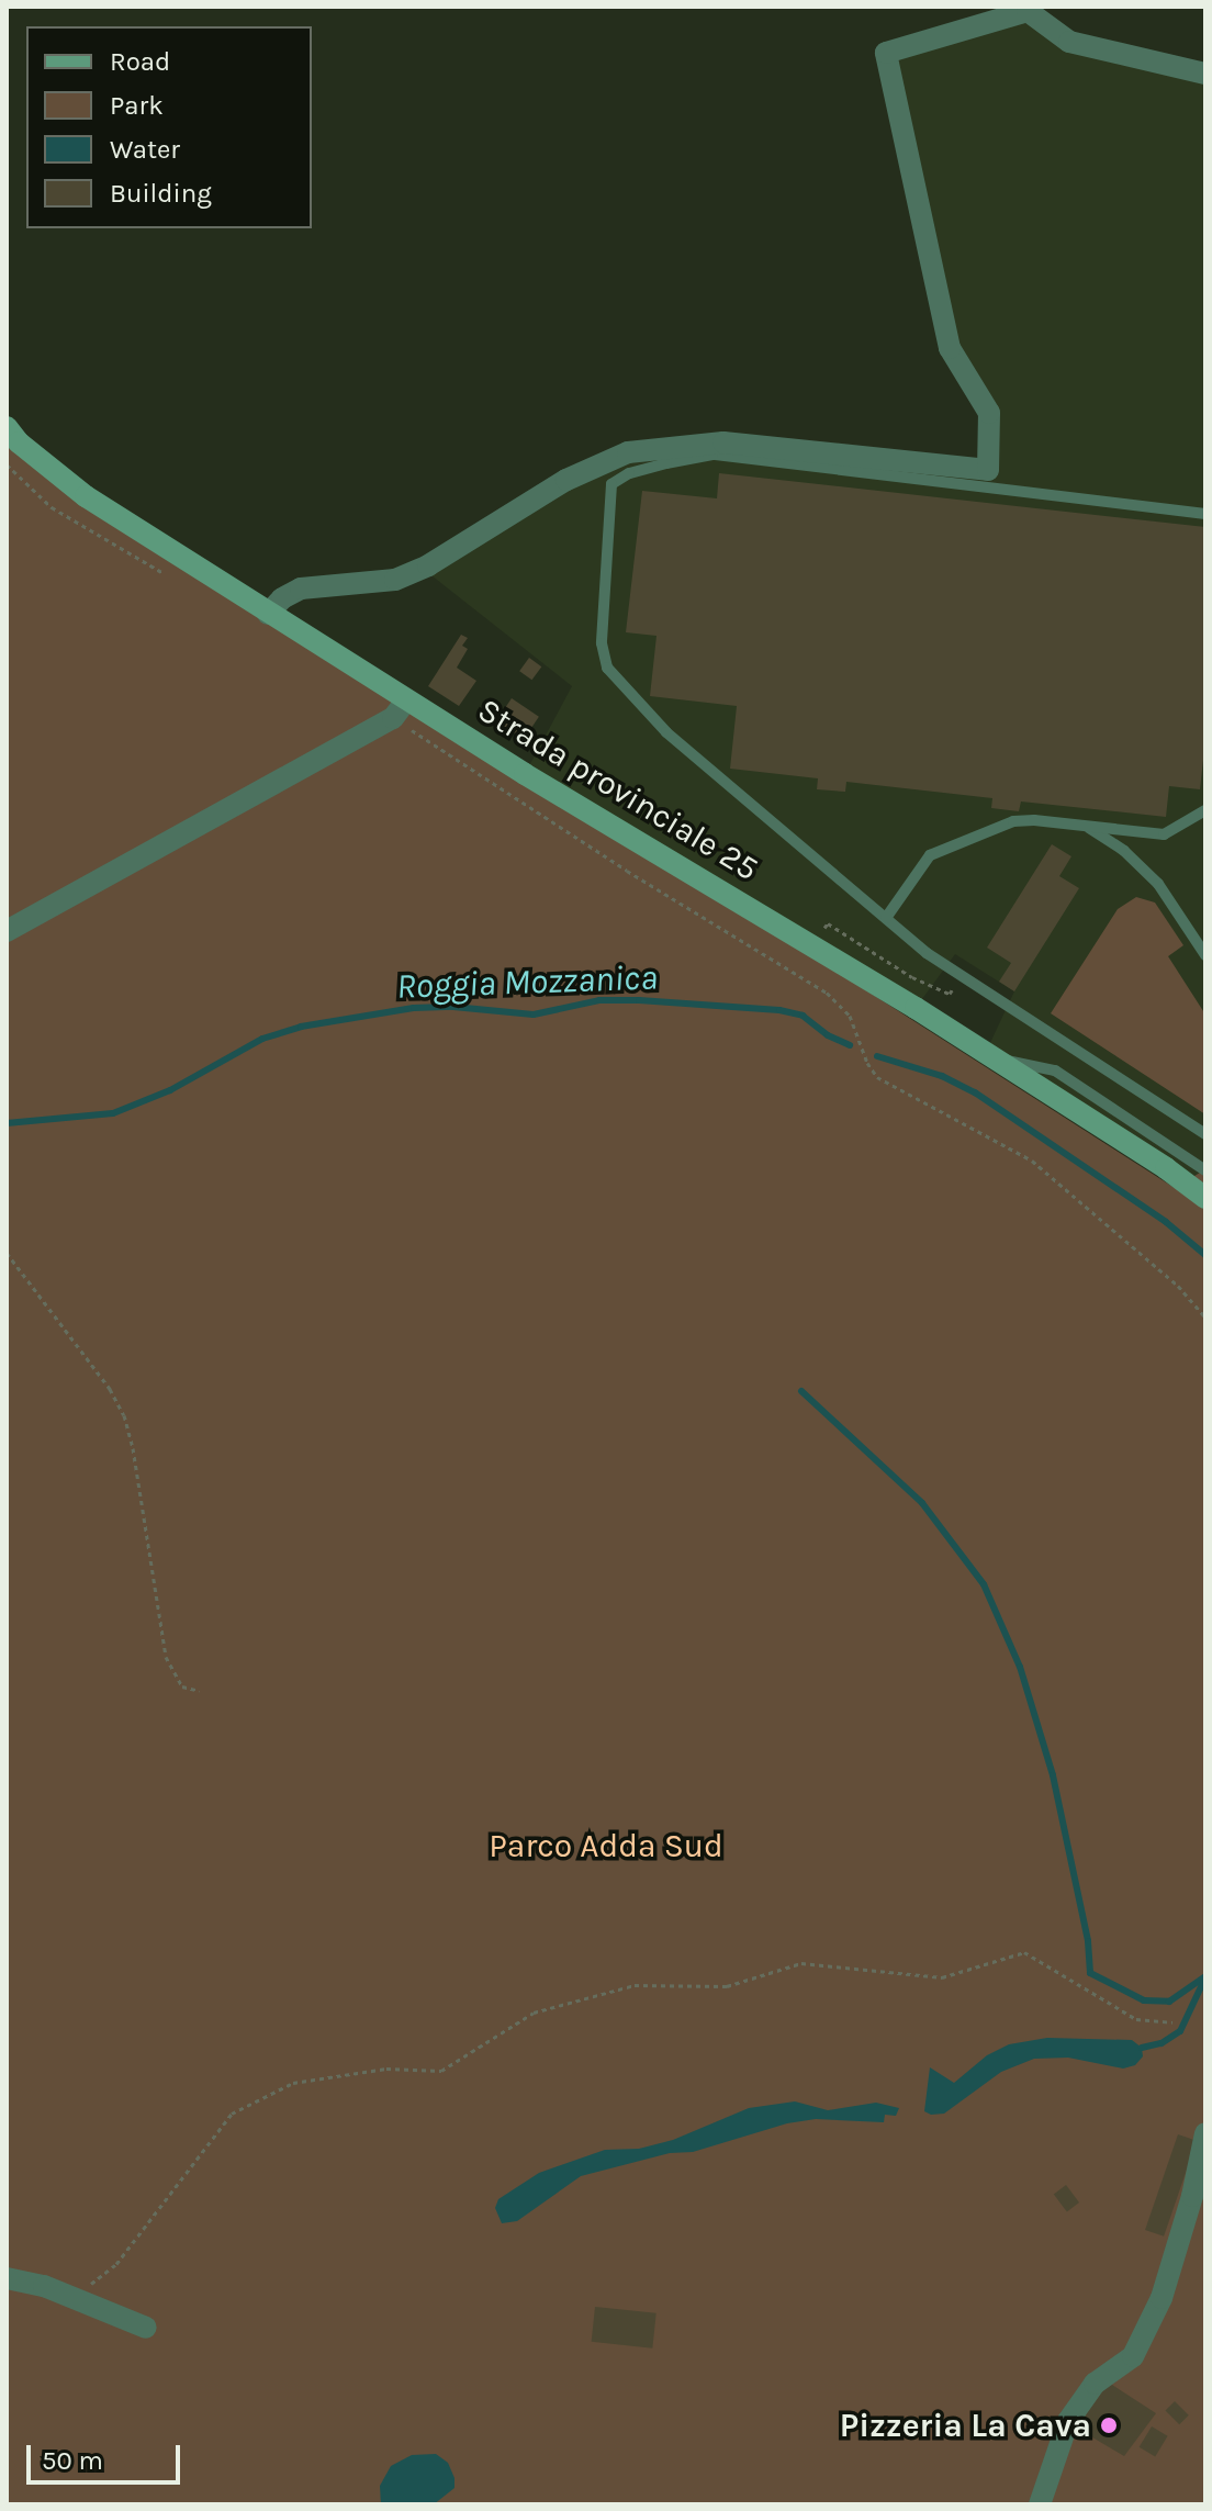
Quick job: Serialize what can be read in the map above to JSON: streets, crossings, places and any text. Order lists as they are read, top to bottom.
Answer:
{
  "streets": {
    "street": ["Strada provinciale 25"]
  },
  "water": ["Roggia Mozzanica"],
  "parks": ["Parco Adda Sud"],
  "places": ["Pizzeria La Cava"],
  "legend": [
    "Road",
    "Park",
    "Water",
    "Building"
  ],
  "scale_bar": "50 m"
}
